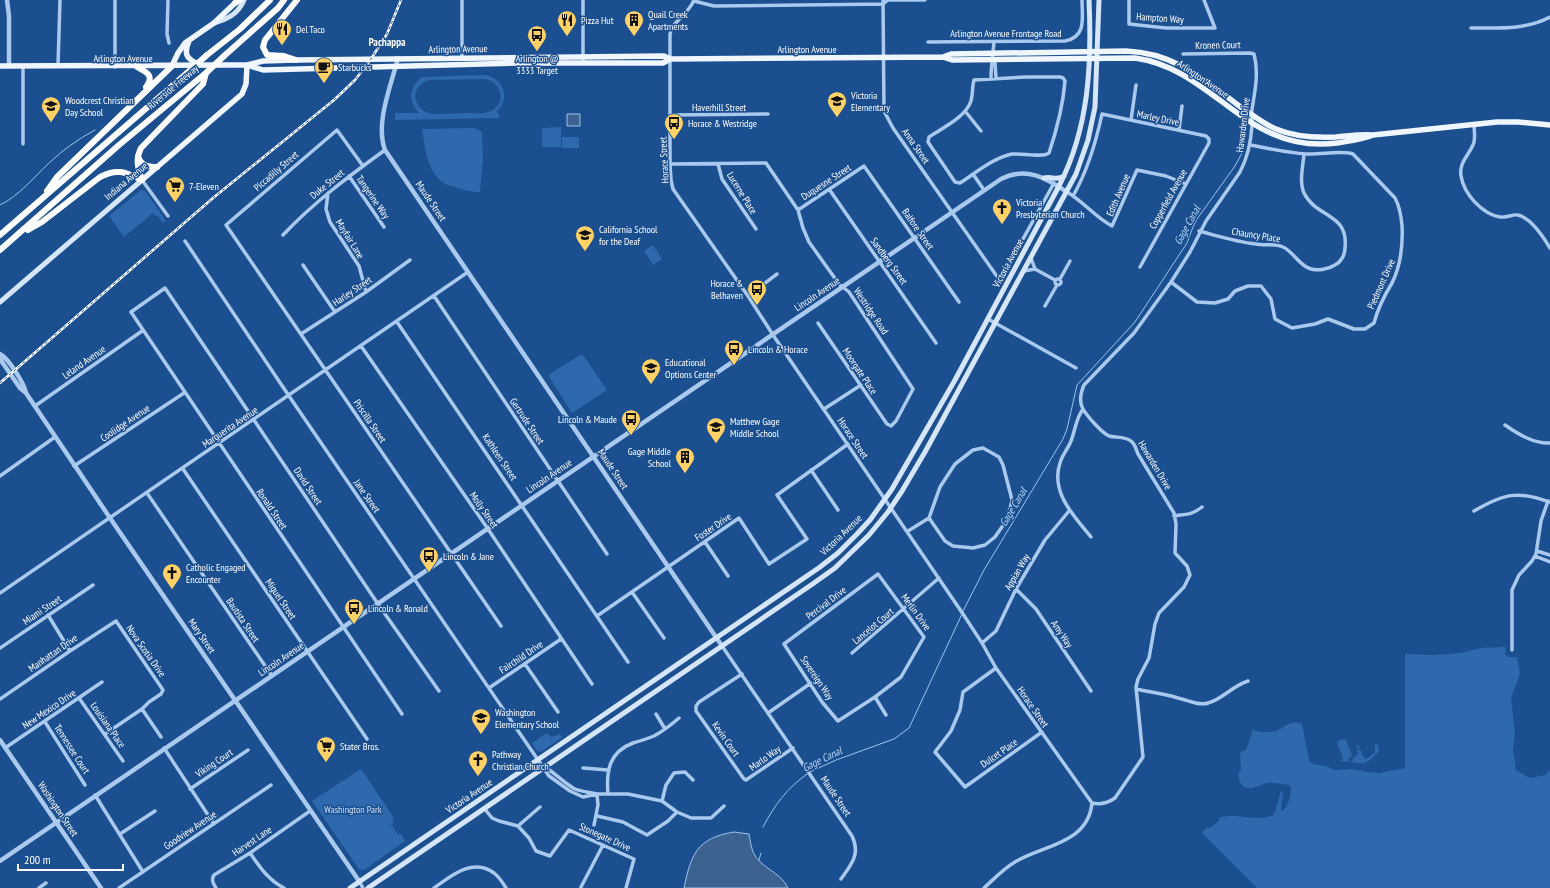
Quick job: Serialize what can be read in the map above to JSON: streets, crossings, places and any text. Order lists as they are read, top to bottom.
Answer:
{
  "streets": {
    "highway": ["Riverside Freeway"],
    "main road": ["Arlington Avenue", "Indiana Avenue", "Victoria Avenue"],
    "street": [
      "Hampton Way",
      "Arlington Avenue Frontage Road",
      "Kronen Court",
      "Haverhill Street",
      "Marley Drive",
      "Hawarden Drive",
      "Anna Street",
      "Horace Street",
      "Piccadilly Street",
      "Duquesne Street",
      "Duke Street",
      "Lucerne Place",
      "Edith Avenue",
      "Tangerine Way",
      "Copperfield Avenue",
      "Maude Street",
      "Balfore Street",
      "Chauncy Place",
      "Mayfair Lane",
      "Sandberg Street",
      "Piedmont Drive",
      "Harley Street",
      "Lincoln Avenue",
      "Westridge Road",
      "Leland Avenue",
      "Moorgate Place",
      "Priscilla Street",
      "Gertrude Street",
      "Coolidge Avenue",
      "Marguerita Avenue",
      "Kathleen Street",
      "David Street",
      "Jane Street",
      "Ronald Street",
      "Molly Street",
      "Foster Drive",
      "Appian Way",
      "Miguel Street",
      "Percival Drive",
      "Miami Street",
      "Merlin Drive",
      "Bautista Street",
      "Lancelot Court",
      "Amy Way",
      "Mary Street",
      "Nova Scotia Drive",
      "Manhattan Drive",
      "Fairchild Drive",
      "Sovereign Way",
      "New Mexico Drive",
      "Louisiana Place",
      "Kevin Court",
      "Tennessee Court",
      "Dulcet Place",
      "Marlo Way",
      "Viking Court",
      "Washington Street",
      "Goodview Avenue",
      "Stonegate Drive",
      "Harvest Lane"
    ]
  },
  "crossings": [
    ["Kronen Court", "Hawarden Drive"],
    ["Arlington Avenue", "Hawarden Drive"],
    ["Arlington Avenue", "Anna Street"],
    ["Arlington Avenue", "Horace Street"],
    ["Arlington Avenue", "Indiana Avenue"],
    ["Arlington Avenue", "Maude Street"],
    ["Arlington Avenue", "Victoria Avenue"],
    ["Haverhill Street", "Horace Street"],
    ["Marley Drive", "Copperfield Avenue"],
    ["Marley Drive", "Lincoln Avenue"],
    ["Hawarden Drive", "Horace Street"],
    ["Hawarden Drive", "Chauncy Place"],
    ["Hawarden Drive", "Piedmont Drive"],
    ["Anna Street", "Lincoln Avenue"],
    ["Horace Street", "Victoria Avenue"],
    ["Horace Street", "Lincoln Avenue"],
    ["Horace Street", "Westridge Road"],
    ["Horace Street", "Foster Drive"],
    ["Horace Street", "Appian Way"],
    ["Horace Street", "Lancelot Court"],
    ["Horace Street", "Dulcet Place"],
    ["Piccadilly Street", "Tangerine Way"],
    ["Piccadilly Street", "Priscilla Street"],
    ["Duquesne Street", "Balfore Street"],
    ["Duquesne Street", "Sandberg Street"],
    ["Duquesne Street", "Westridge Road"],
    ["Duke Street", "Tangerine Way"],
    ["Duke Street", "Maude Street"],
    ["Duke Street", "Mayfair Lane"],
    ["Lucerne Place", "Westridge Road"],
    ["Edith Avenue", "Copperfield Avenue"],
    ["Edith Avenue", "Lincoln Avenue"],
    ["Maude Street", "Victoria Avenue"],
    ["Maude Street", "Lincoln Avenue"],
    ["Maude Street", "Marguerita Avenue"],
    ["Maude Street", "Foster Drive"],
    ["Maude Street", "Kevin Court"],
    ["Maude Street", "Marlo Way"],
    ["Balfore Street", "Lincoln Avenue"],
    ["Chauncy Place", "Piedmont Drive"],
    ["Mayfair Lane", "Harley Street"],
    ["Sandberg Street", "Lincoln Avenue"],
    ["Victoria Avenue", "Lincoln Avenue"],
    ["Victoria Avenue", "Jane Street"],
    ["Victoria Avenue", "Mary Street"],
    ["Harley Street", "Priscilla Street"],
    ["Lincoln Avenue", "Westridge Road"],
    ["Lincoln Avenue", "Priscilla Street"],
    ["Lincoln Avenue", "Gertrude Street"],
    ["Lincoln Avenue", "Kathleen Street"],
    ["Lincoln Avenue", "David Street"],
    ["Lincoln Avenue", "Jane Street"],
    ["Lincoln Avenue", "Ronald Street"],
    ["Lincoln Avenue", "Molly Street"],
    ["Lincoln Avenue", "Miguel Street"],
    ["Lincoln Avenue", "Bautista Street"],
    ["Lincoln Avenue", "Mary Street"],
    ["Lincoln Avenue", "Washington Street"],
    ["Westridge Road", "Moorgate Place"],
    ["Leland Avenue", "Ronald Street"],
    ["Leland Avenue", "Mary Street"],
    ["Priscilla Street", "Marguerita Avenue"],
    ["Gertrude Street", "Marguerita Avenue"],
    ["Coolidge Avenue", "Ronald Street"],
    ["Coolidge Avenue", "Mary Street"],
    ["Marguerita Avenue", "Kathleen Street"],
    ["Marguerita Avenue", "David Street"],
    ["Marguerita Avenue", "Jane Street"],
    ["Marguerita Avenue", "Ronald Street"],
    ["Marguerita Avenue", "Molly Street"],
    ["Marguerita Avenue", "Miguel Street"],
    ["Marguerita Avenue", "Bautista Street"],
    ["Marguerita Avenue", "Mary Street"],
    ["Kathleen Street", "Foster Drive"],
    ["David Street", "Ronald Street"],
    ["Jane Street", "Fairchild Drive"],
    ["Molly Street", "Fairchild Drive"],
    ["Appian Way", "Amy Way"],
    ["Percival Drive", "Merlin Drive"],
    ["Percival Drive", "Sovereign Way"],
    ["Merlin Drive", "Lancelot Court"],
    ["Merlin Drive", "Sovereign Way"],
    ["Mary Street", "Harvest Lane"],
    ["Nova Scotia Drive", "Manhattan Drive"],
    ["New Mexico Drive", "Louisiana Place"],
    ["New Mexico Drive", "Tennessee Court"],
    ["New Mexico Drive", "Washington Street"],
    ["Kevin Court", "Marlo Way"]
  ],
  "districts": ["Pachappa"],
  "water": ["Gage Canal"],
  "parks": ["Washington Park"],
  "places": {
    "restaurant": ["Pizza Hut", "Del Taco"],
    "building": ["Quail Creek Apartments", "Gage Middle School"],
    "bus stop": [
      "Arlington @ 3333 Target",
      "Horace & Westridge",
      "Horace & Belhaven",
      "Lincoln & Horace",
      "Lincoln & Maude",
      "Lincoln & Jane",
      "Lincoln & Ronald"
    ],
    "cafe": ["Starbucks"],
    "school or university": [
      "Victoria Elementary",
      "Woodcrest Christian Day School",
      "California School for the Deaf",
      "Educational Options Center",
      "Matthew Gage Middle School",
      "Washington Elementary School"
    ],
    "supermarket": ["7-Eleven", "Stater Bros."],
    "church": ["Victoria Presbyterian Church", "Catholic Engaged Encounter", "Pathway Christian Church"]
  },
  "scale_bar": "200 m"
}
